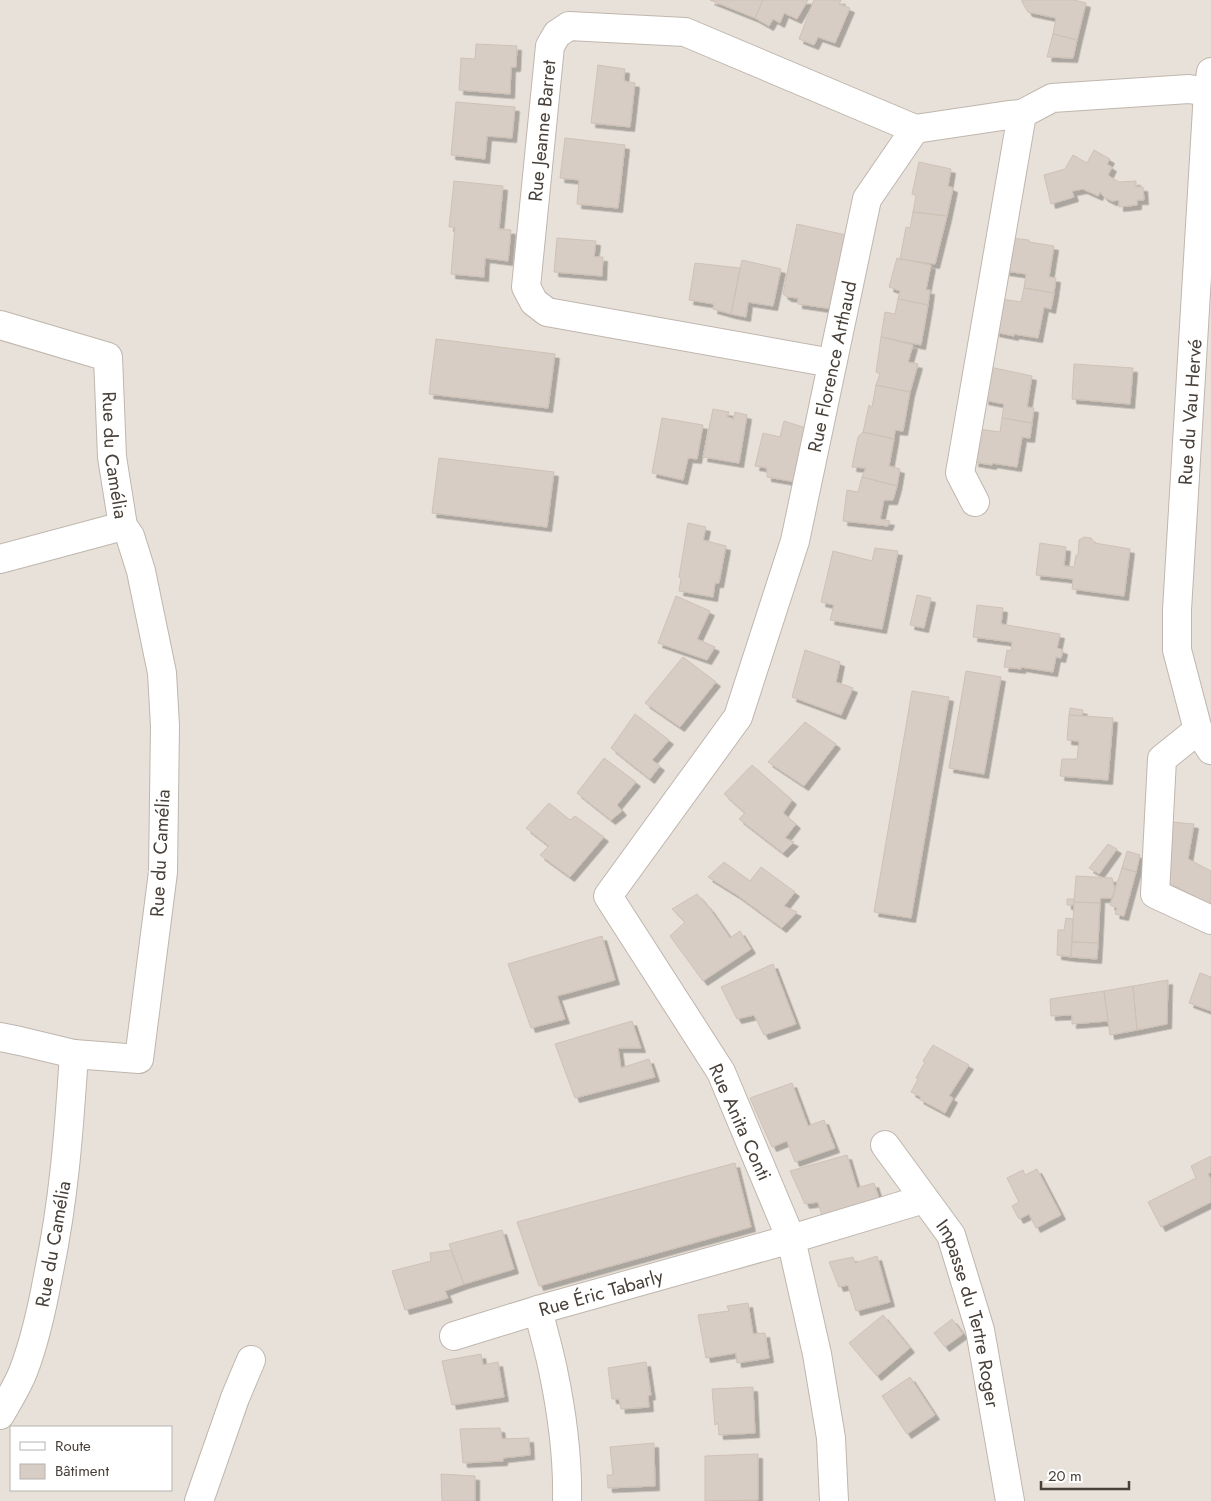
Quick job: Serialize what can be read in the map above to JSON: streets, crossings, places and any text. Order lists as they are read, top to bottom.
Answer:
{
  "streets": {
    "street": [
      "Rue Jeanne Barret",
      "Rue Florence Arthaud",
      "Rue du Vau Hervé",
      "Rue du Camélia",
      "Rue Anita Conti",
      "Rue Éric Tabarly",
      "Impasse du Tertre Roger"
    ]
  },
  "crossings": [
    ["Rue Jeanne Barret", "Rue Florence Arthaud"],
    ["Rue Florence Arthaud", "Rue Anita Conti"],
    ["Rue Anita Conti", "Rue Éric Tabarly"],
    ["Rue Éric Tabarly", "Impasse du Tertre Roger"]
  ],
  "legend": ["Route", "Bâtiment"],
  "scale_bar": "20 m"
}
